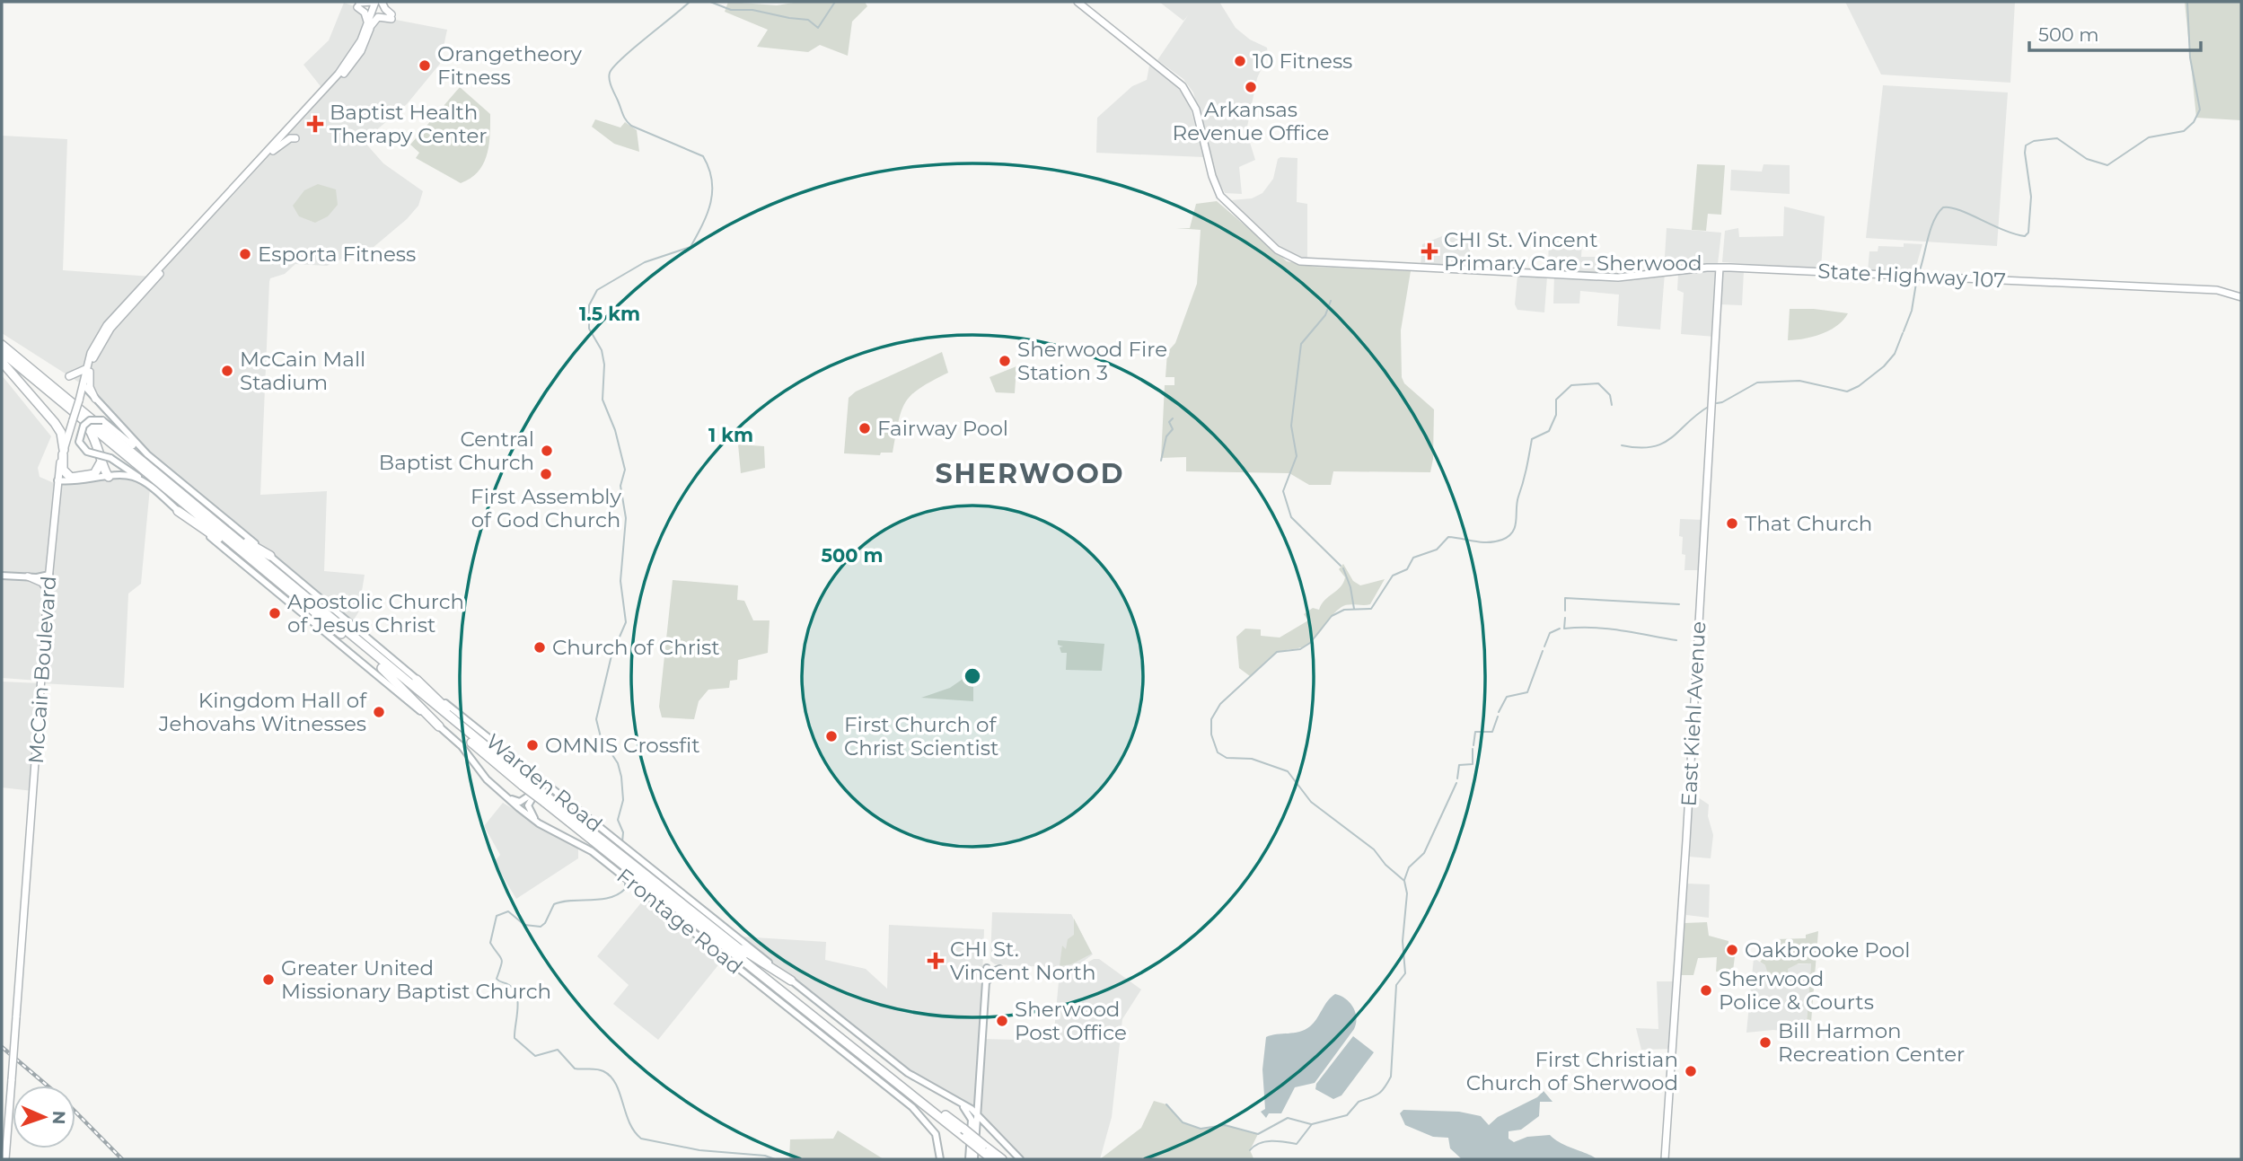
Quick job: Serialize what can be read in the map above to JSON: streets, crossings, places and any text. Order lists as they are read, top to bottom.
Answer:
{
  "streets": {
    "main road": [
      "State Highway 107",
      "McCain Boulevard",
      "East Kiehl Avenue",
      "Warden Road",
      "Frontage Road"
    ]
  },
  "crossings": [
    ["State Highway 107", "East Kiehl Avenue"],
    ["McCain Boulevard", "Warden Road"],
    ["Warden Road", "Frontage Road"]
  ],
  "districts": ["SHERWOOD"],
  "places": {
    "other": [
      "10 Fitness",
      "Orangetheory Fitness",
      "Arkansas Revenue Office",
      "Esporta Fitness",
      "Sherwood Fire Station 3",
      "McCain Mall Stadium",
      "Fairway Pool",
      "Central Baptist Church",
      "First Assembly of God Church",
      "That Church",
      "Apostolic Church of Jesus Christ",
      "Church of Christ",
      "Kingdom Hall of Jehovahs Witnesses",
      "First Church of Christ Scientist",
      "OMNIS Crossfit",
      "Oakbrooke Pool",
      "Greater United Missionary Baptist Church",
      "Sherwood Police & Courts",
      "Sherwood Post Office",
      "Bill Harmon Recreation Center",
      "First Christian Church of Sherwood"
    ],
    "health": ["Baptist Health Therapy Center", "CHI St. Vincent Primary Care - Sherwood", "CHI St. Vincent North"]
  },
  "scale_bar": "500 m",
  "north": "right",
  "rings": ["1.5 km", "1 km", "500 m"]
}
